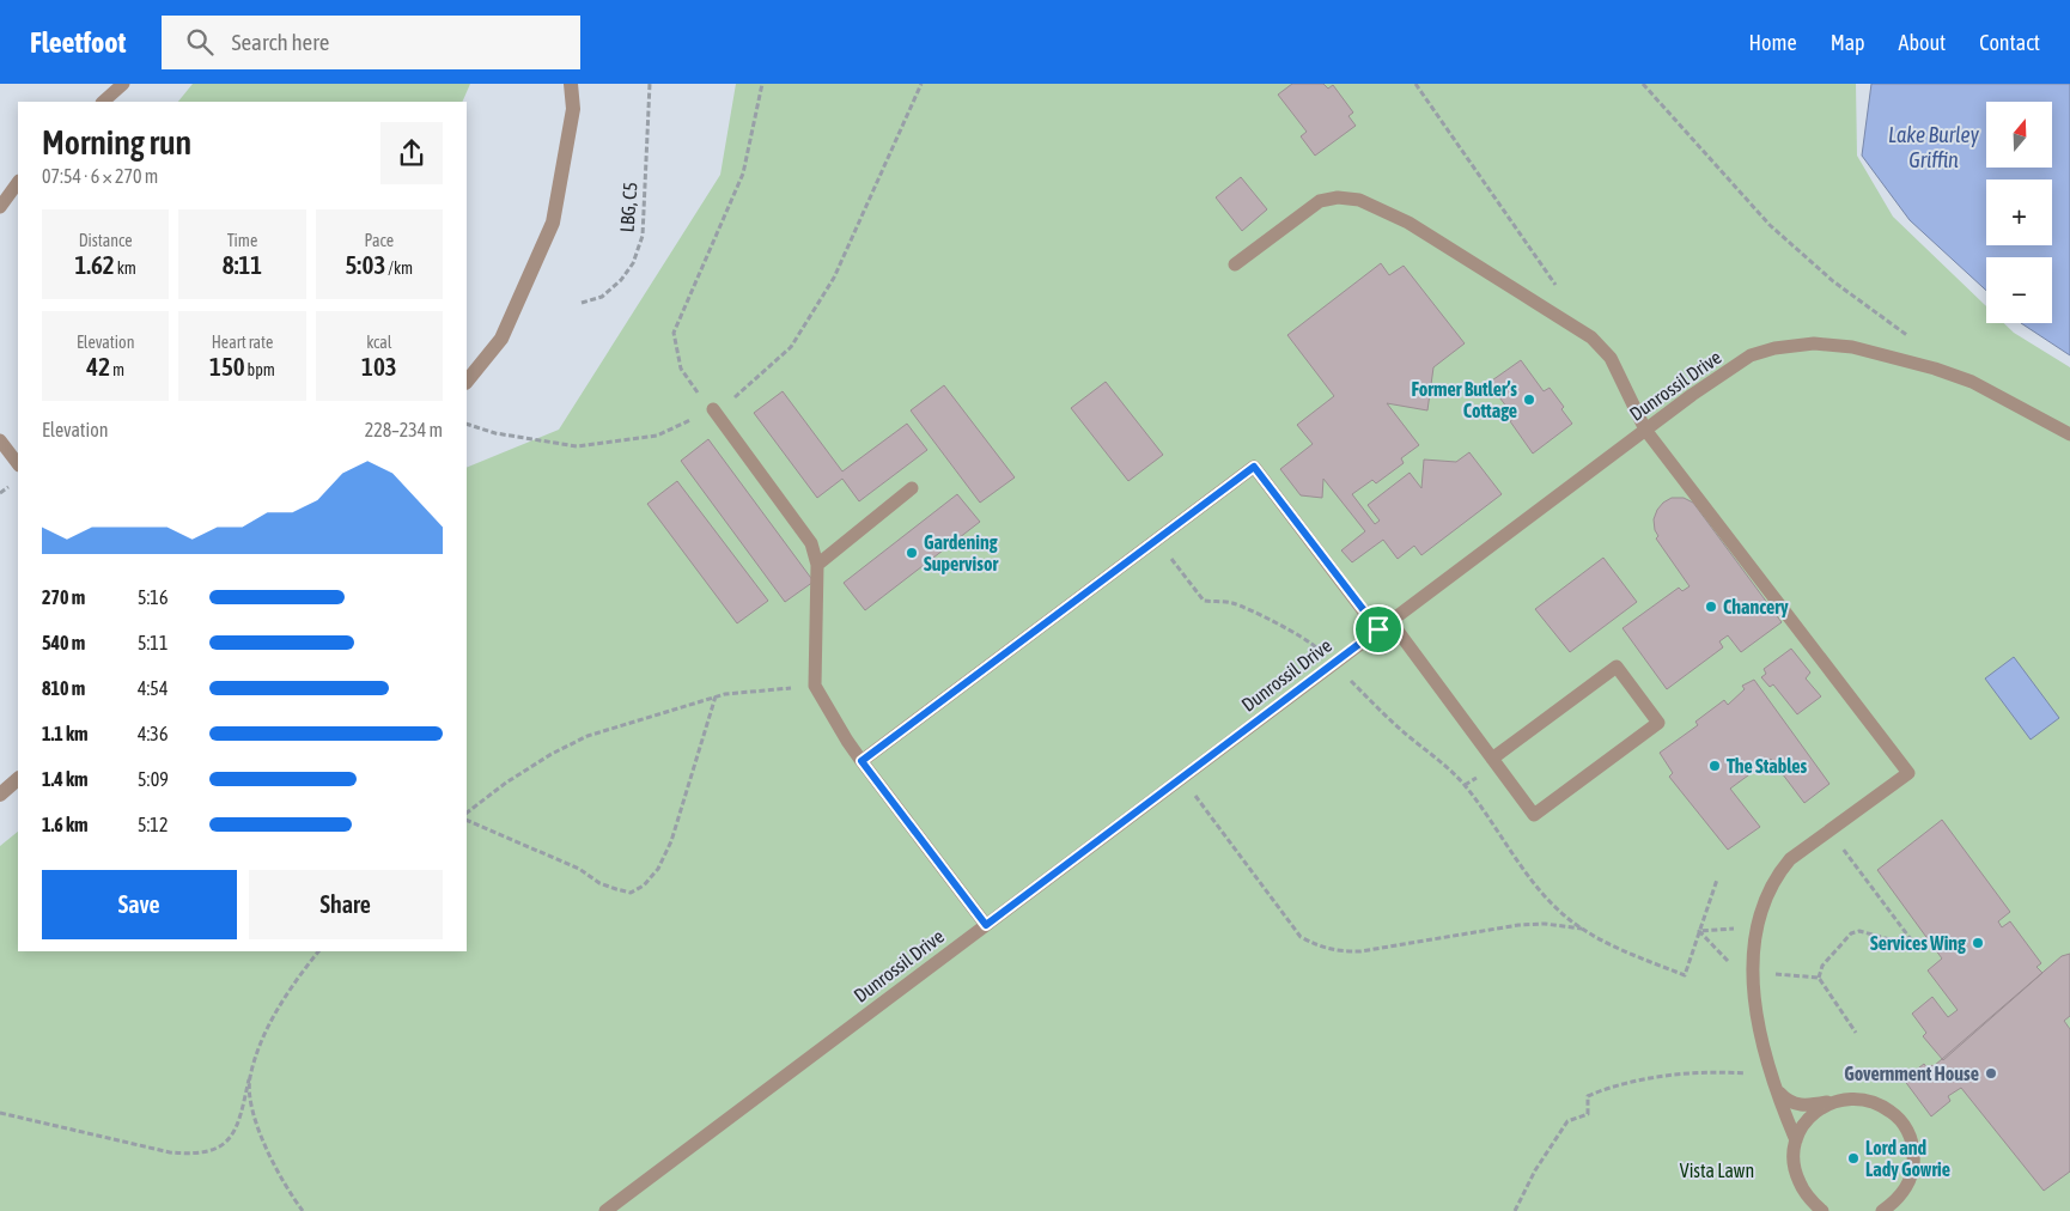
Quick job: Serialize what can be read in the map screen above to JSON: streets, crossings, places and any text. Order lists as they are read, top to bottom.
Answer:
{
  "streets": {
    "lane": ["Dunrossil Drive"],
    "path": ["LBG, C5"]
  },
  "water": ["Lake Burley Griffin"],
  "parks": ["Vista Lawn"],
  "places": [
    "Former Butler’s Cottage",
    "Gardening Supervisor",
    "Chancery",
    "The Stables",
    "Services Wing",
    "Government House",
    "Lord and Lady Gowrie"
  ],
  "north": "top",
  "page": {
    "header": "Fleetfoot",
    "search": "Search here",
    "nav": [
      "Home",
      "Map",
      "About",
      "Contact"
    ],
    "map_buttons": ["+", "−"],
    "heading": ["Morning run", "07:54 · 6 × 270 m"],
    "stats": [
      ["Distance", "1.62 km"],
      ["Time", "8:11"],
      ["Pace", "5:03 /km"],
      ["Elevation", "42 m"],
      ["Heart rate", "150 bpm"],
      ["kcal", "103"]
    ],
    "chart": ["Elevation", "228–234 m"],
    "list": [
      {
        "name": "270 m",
        "note": "5:16"
      },
      {
        "name": "540 m",
        "note": "5:11"
      },
      {
        "name": "810 m",
        "note": "4:54"
      },
      {
        "name": "1.1 km",
        "note": "4:36"
      },
      {
        "name": "1.4 km",
        "note": "5:09"
      },
      {
        "name": "1.6 km",
        "note": "5:12"
      }
    ],
    "buttons": ["Save", "Share"]
  }
}
